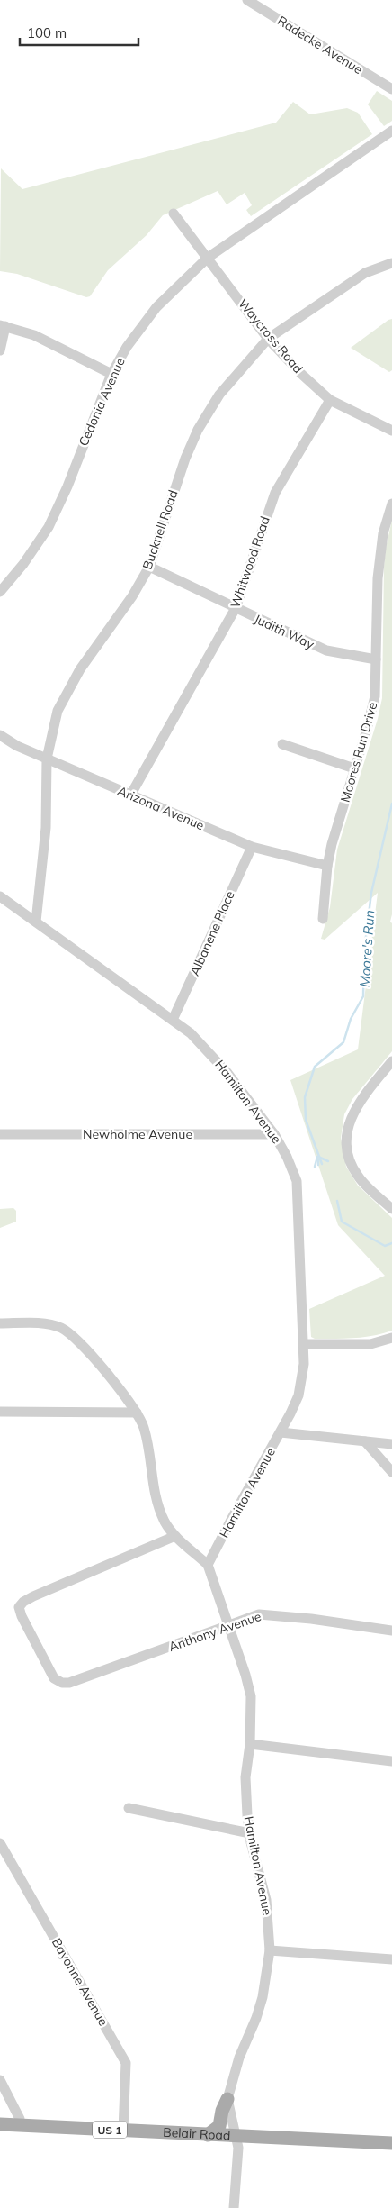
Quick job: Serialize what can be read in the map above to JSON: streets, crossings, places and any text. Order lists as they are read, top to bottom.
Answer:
{
  "streets": {
    "main road": ["US 1", "Belair Road"],
    "street": [
      "Radecke Avenue",
      "Waycross Road",
      "Cedonia Avenue",
      "Bucknell Road",
      "Whitwood Road",
      "Judith Way",
      "Moores Run Drive",
      "Arizona Avenue",
      "Albanene Place",
      "Hamilton Avenue",
      "Newholme Avenue",
      "Anthony Avenue",
      "Bayonne Avenue"
    ]
  },
  "crossings": [
    ["Waycross Road", "Cedonia Avenue"],
    ["Waycross Road", "Bucknell Road"],
    ["Waycross Road", "Whitwood Road"],
    ["Bucknell Road", "Judith Way"],
    ["Bucknell Road", "Arizona Avenue"],
    ["Bucknell Road", "Hamilton Avenue"],
    ["Whitwood Road", "Judith Way"],
    ["Whitwood Road", "Arizona Avenue"],
    ["Judith Way", "Moores Run Drive"],
    ["Moores Run Drive", "Arizona Avenue"],
    ["Arizona Avenue", "Albanene Place"],
    ["Albanene Place", "Hamilton Avenue"],
    ["Hamilton Avenue", "Newholme Avenue"],
    ["Hamilton Avenue", "Anthony Avenue"],
    ["Hamilton Avenue", "Belair Road"],
    ["Bayonne Avenue", "Belair Road"]
  ],
  "water": ["Moore's Run"],
  "scale_bar": "100 m"
}
